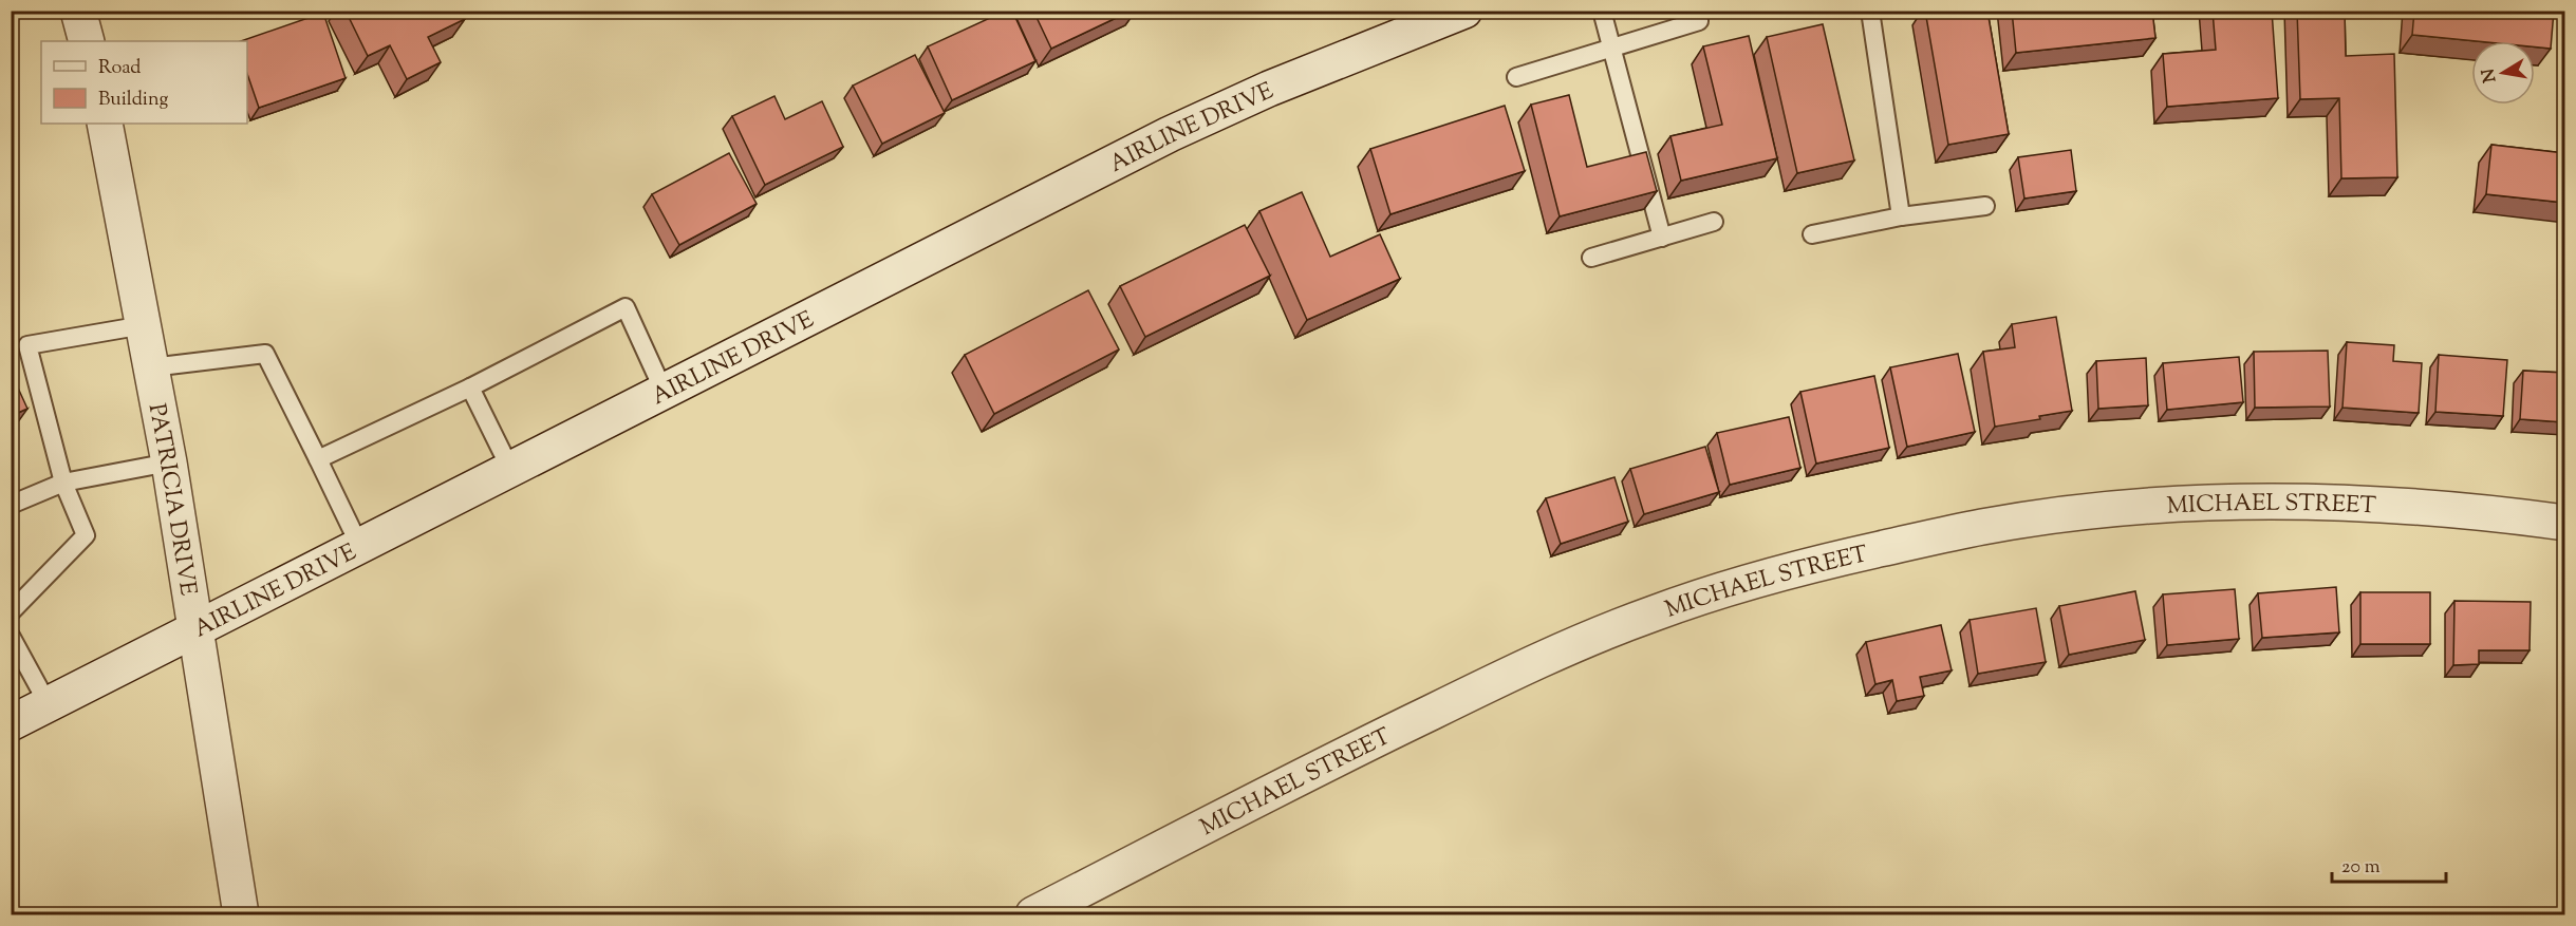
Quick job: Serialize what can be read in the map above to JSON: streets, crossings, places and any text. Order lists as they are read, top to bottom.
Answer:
{
  "streets": {
    "street": ["AIRLINE DRIVE", "PATRICIA DRIVE", "MICHAEL STREET"]
  },
  "crossings": [
    ["AIRLINE DRIVE", "PATRICIA DRIVE"]
  ],
  "legend": ["Road", "Building"],
  "scale_bar": "20 m",
  "north": "left"
}
